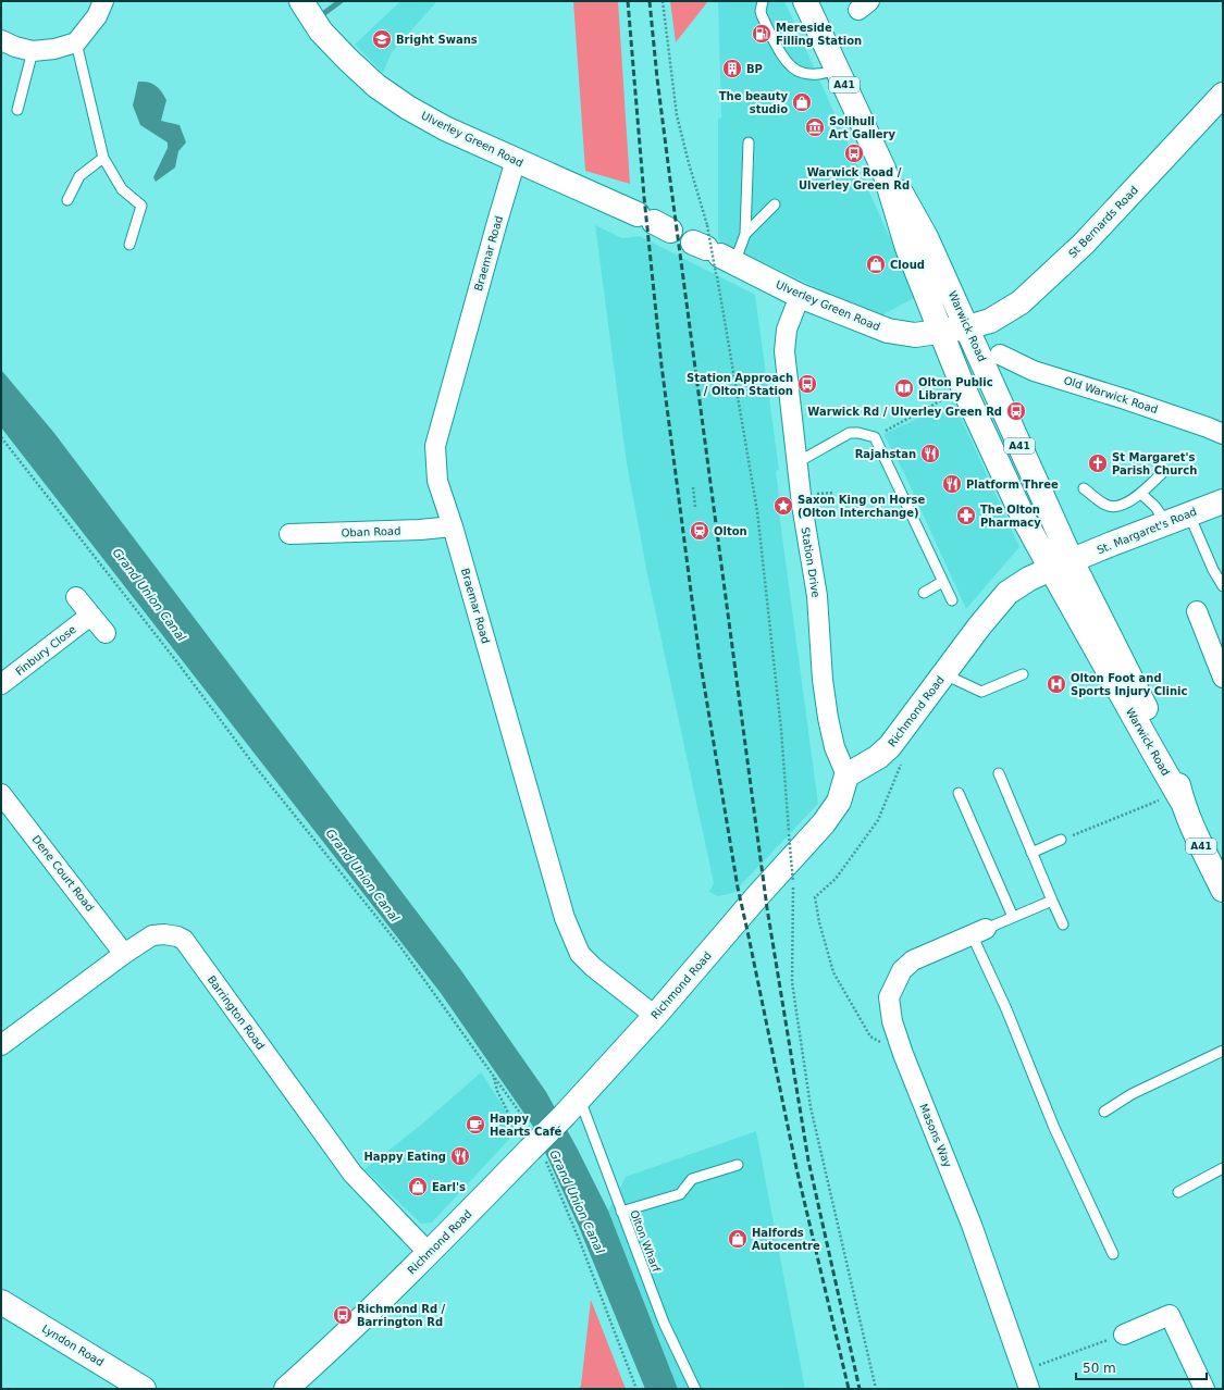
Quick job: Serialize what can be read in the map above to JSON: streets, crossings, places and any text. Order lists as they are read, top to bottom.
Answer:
{
  "streets": {
    "main road": [
      "A41",
      "Ulverley Green Road",
      "St Bernards Road",
      "Warwick Road",
      "St. Margaret's Road",
      "Richmond Road",
      "Lyndon Road"
    ],
    "street": [
      "Braemar Road",
      "Old Warwick Road",
      "Oban Road",
      "Station Drive",
      "Finbury Close",
      "Dene Court Road",
      "Barrington Road",
      "Masons Way"
    ],
    "lane": ["Olton Wharf"]
  },
  "crossings": [
    ["Ulverley Green Road", "St Bernards Road"],
    ["Ulverley Green Road", "Braemar Road"],
    ["Ulverley Green Road", "Warwick Road"],
    ["Ulverley Green Road", "Station Drive"],
    ["St Bernards Road", "Warwick Road"],
    ["Braemar Road", "Oban Road"],
    ["Braemar Road", "Richmond Road"],
    ["Warwick Road", "St. Margaret's Road"],
    ["Warwick Road", "Richmond Road"],
    ["St. Margaret's Road", "Richmond Road"],
    ["Station Drive", "Richmond Road"],
    ["Richmond Road", "Barrington Road"],
    ["Richmond Road", "Olton Wharf"],
    ["Dene Court Road", "Barrington Road"]
  ],
  "water": ["Grand Union Canal"],
  "places": {
    "fuel station": ["Mereside Filling Station"],
    "school or university": ["Bright Swans"],
    "building": ["BP"],
    "shop": [
      "The beauty studio",
      "Cloud",
      "Earl's",
      "Halfords Autocentre"
    ],
    "museum": ["Solihull Art Gallery"],
    "bus stop": [
      "Warwick Road / Ulverley Green Rd",
      "Station Approach / Olton Station",
      "Warwick Rd / Ulverley Green Rd",
      "Richmond Rd / Barrington Rd"
    ],
    "library": ["Olton Public Library"],
    "restaurant": ["Rajahstan", "Platform Three", "Happy Eating"],
    "church": ["St Margaret's Parish Church"],
    "place": ["Saxon King on Horse (Olton Interchange)"],
    "pharmacy": ["The Olton Pharmacy"],
    "station": ["Olton"],
    "hospital": ["Olton Foot and Sports Injury Clinic"],
    "cafe": ["Happy Hearts Café"]
  },
  "scale_bar": "50 m"
}
